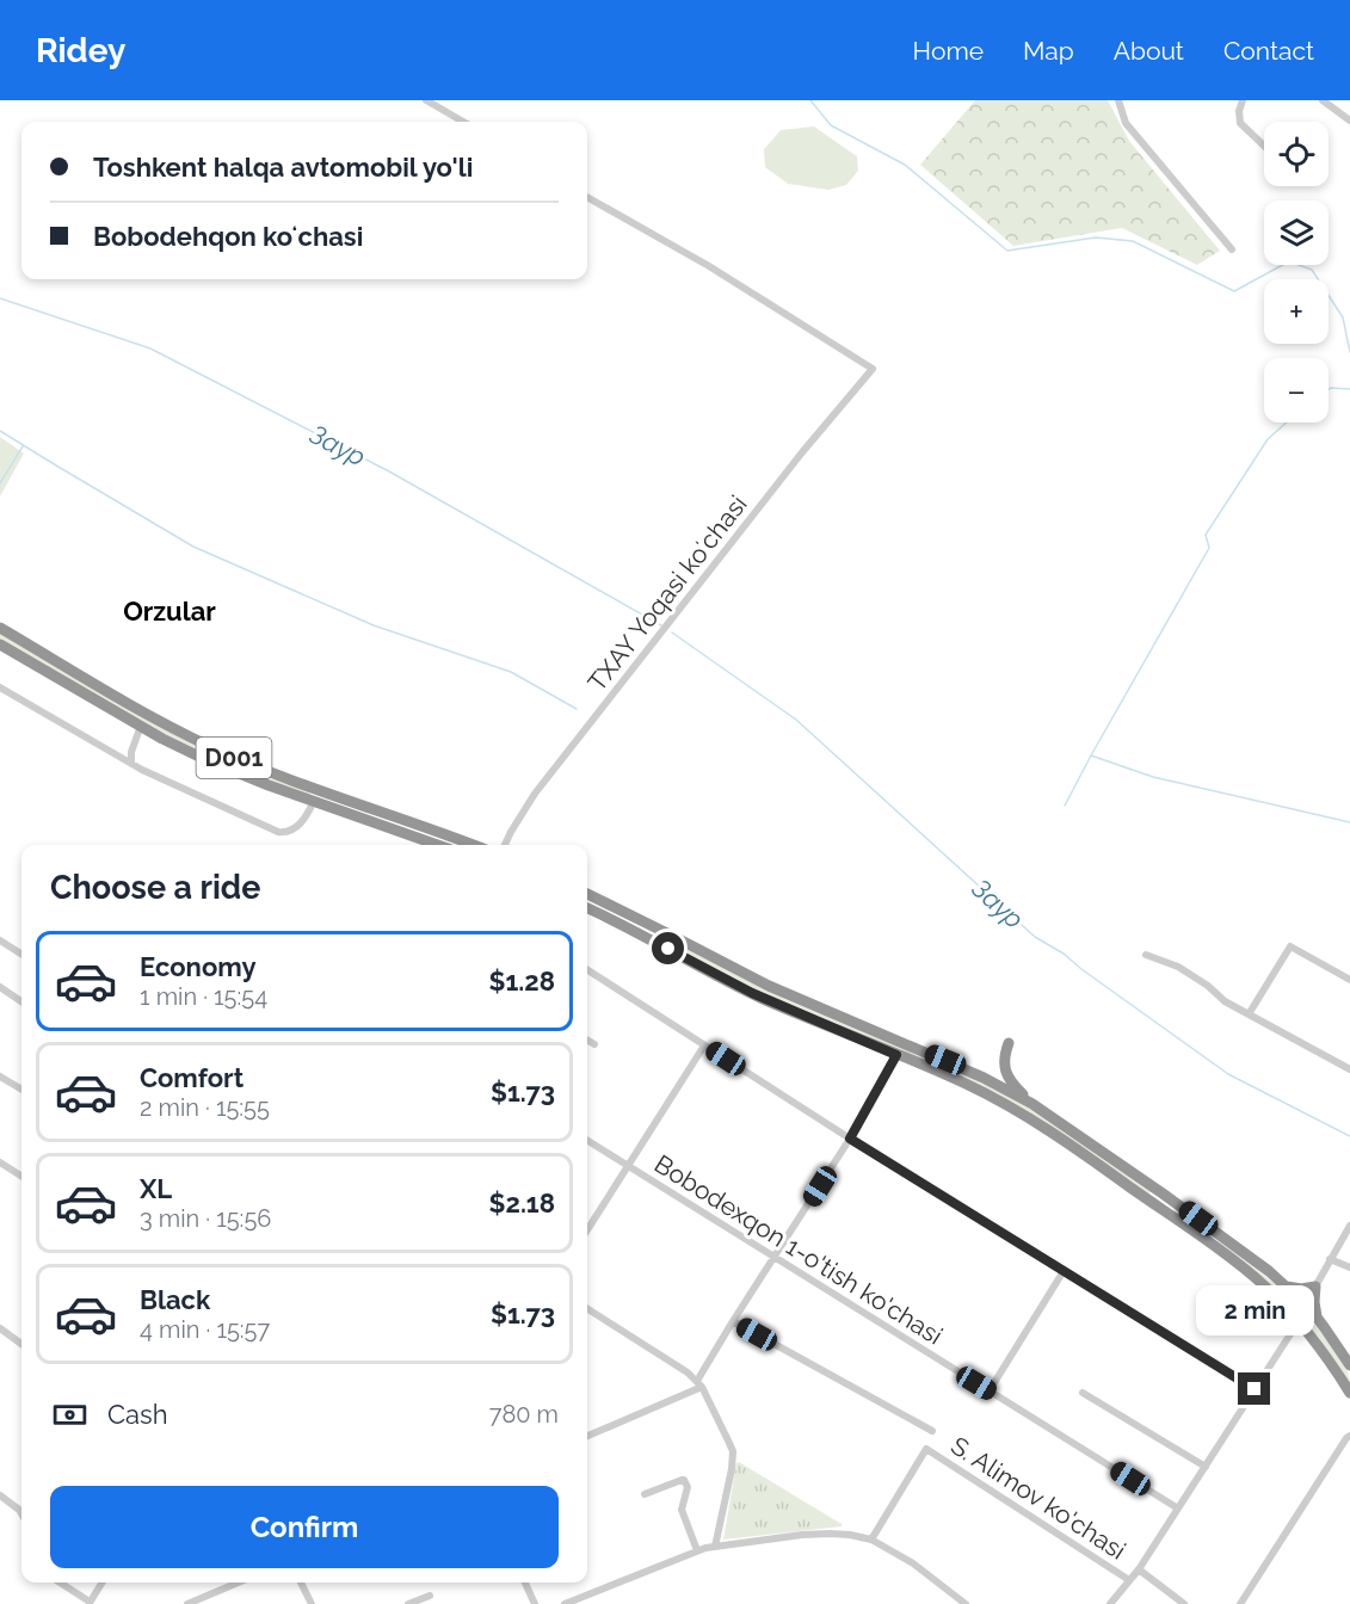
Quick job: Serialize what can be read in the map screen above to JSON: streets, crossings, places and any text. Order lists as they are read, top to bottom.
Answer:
{
  "streets": {
    "highway": ["D001"],
    "street": ["TXAY Yoqasi koʻchasi", "Bobodexqon 1-o'tish ko'chasi", "S. Alimov ko'chasi"]
  },
  "districts": ["Orzular"],
  "water": ["Заур"],
  "page": {
    "header": "Ridey",
    "nav": [
      "Home",
      "Map",
      "About",
      "Contact"
    ],
    "map_buttons": ["+", "−"],
    "banner": ["Toshkent halqa avtomobil yo'li", "Bobodehqon koʻchasi"],
    "heading": "Choose a ride",
    "list": [
      {
        "name": "Economy",
        "note": "1 min · 15:54",
        "value": "$1.28"
      },
      {
        "name": "Comfort",
        "note": "2 min · 15:55",
        "value": "$1.73"
      },
      {
        "name": "XL",
        "note": "3 min · 15:56",
        "value": "$2.18"
      },
      {
        "name": "Black",
        "note": "4 min · 15:57",
        "value": "$1.73"
      }
    ],
    "bubble": "2 min",
    "pay": ["Cash", "780 m"],
    "buttons": "Confirm"
  }
}
